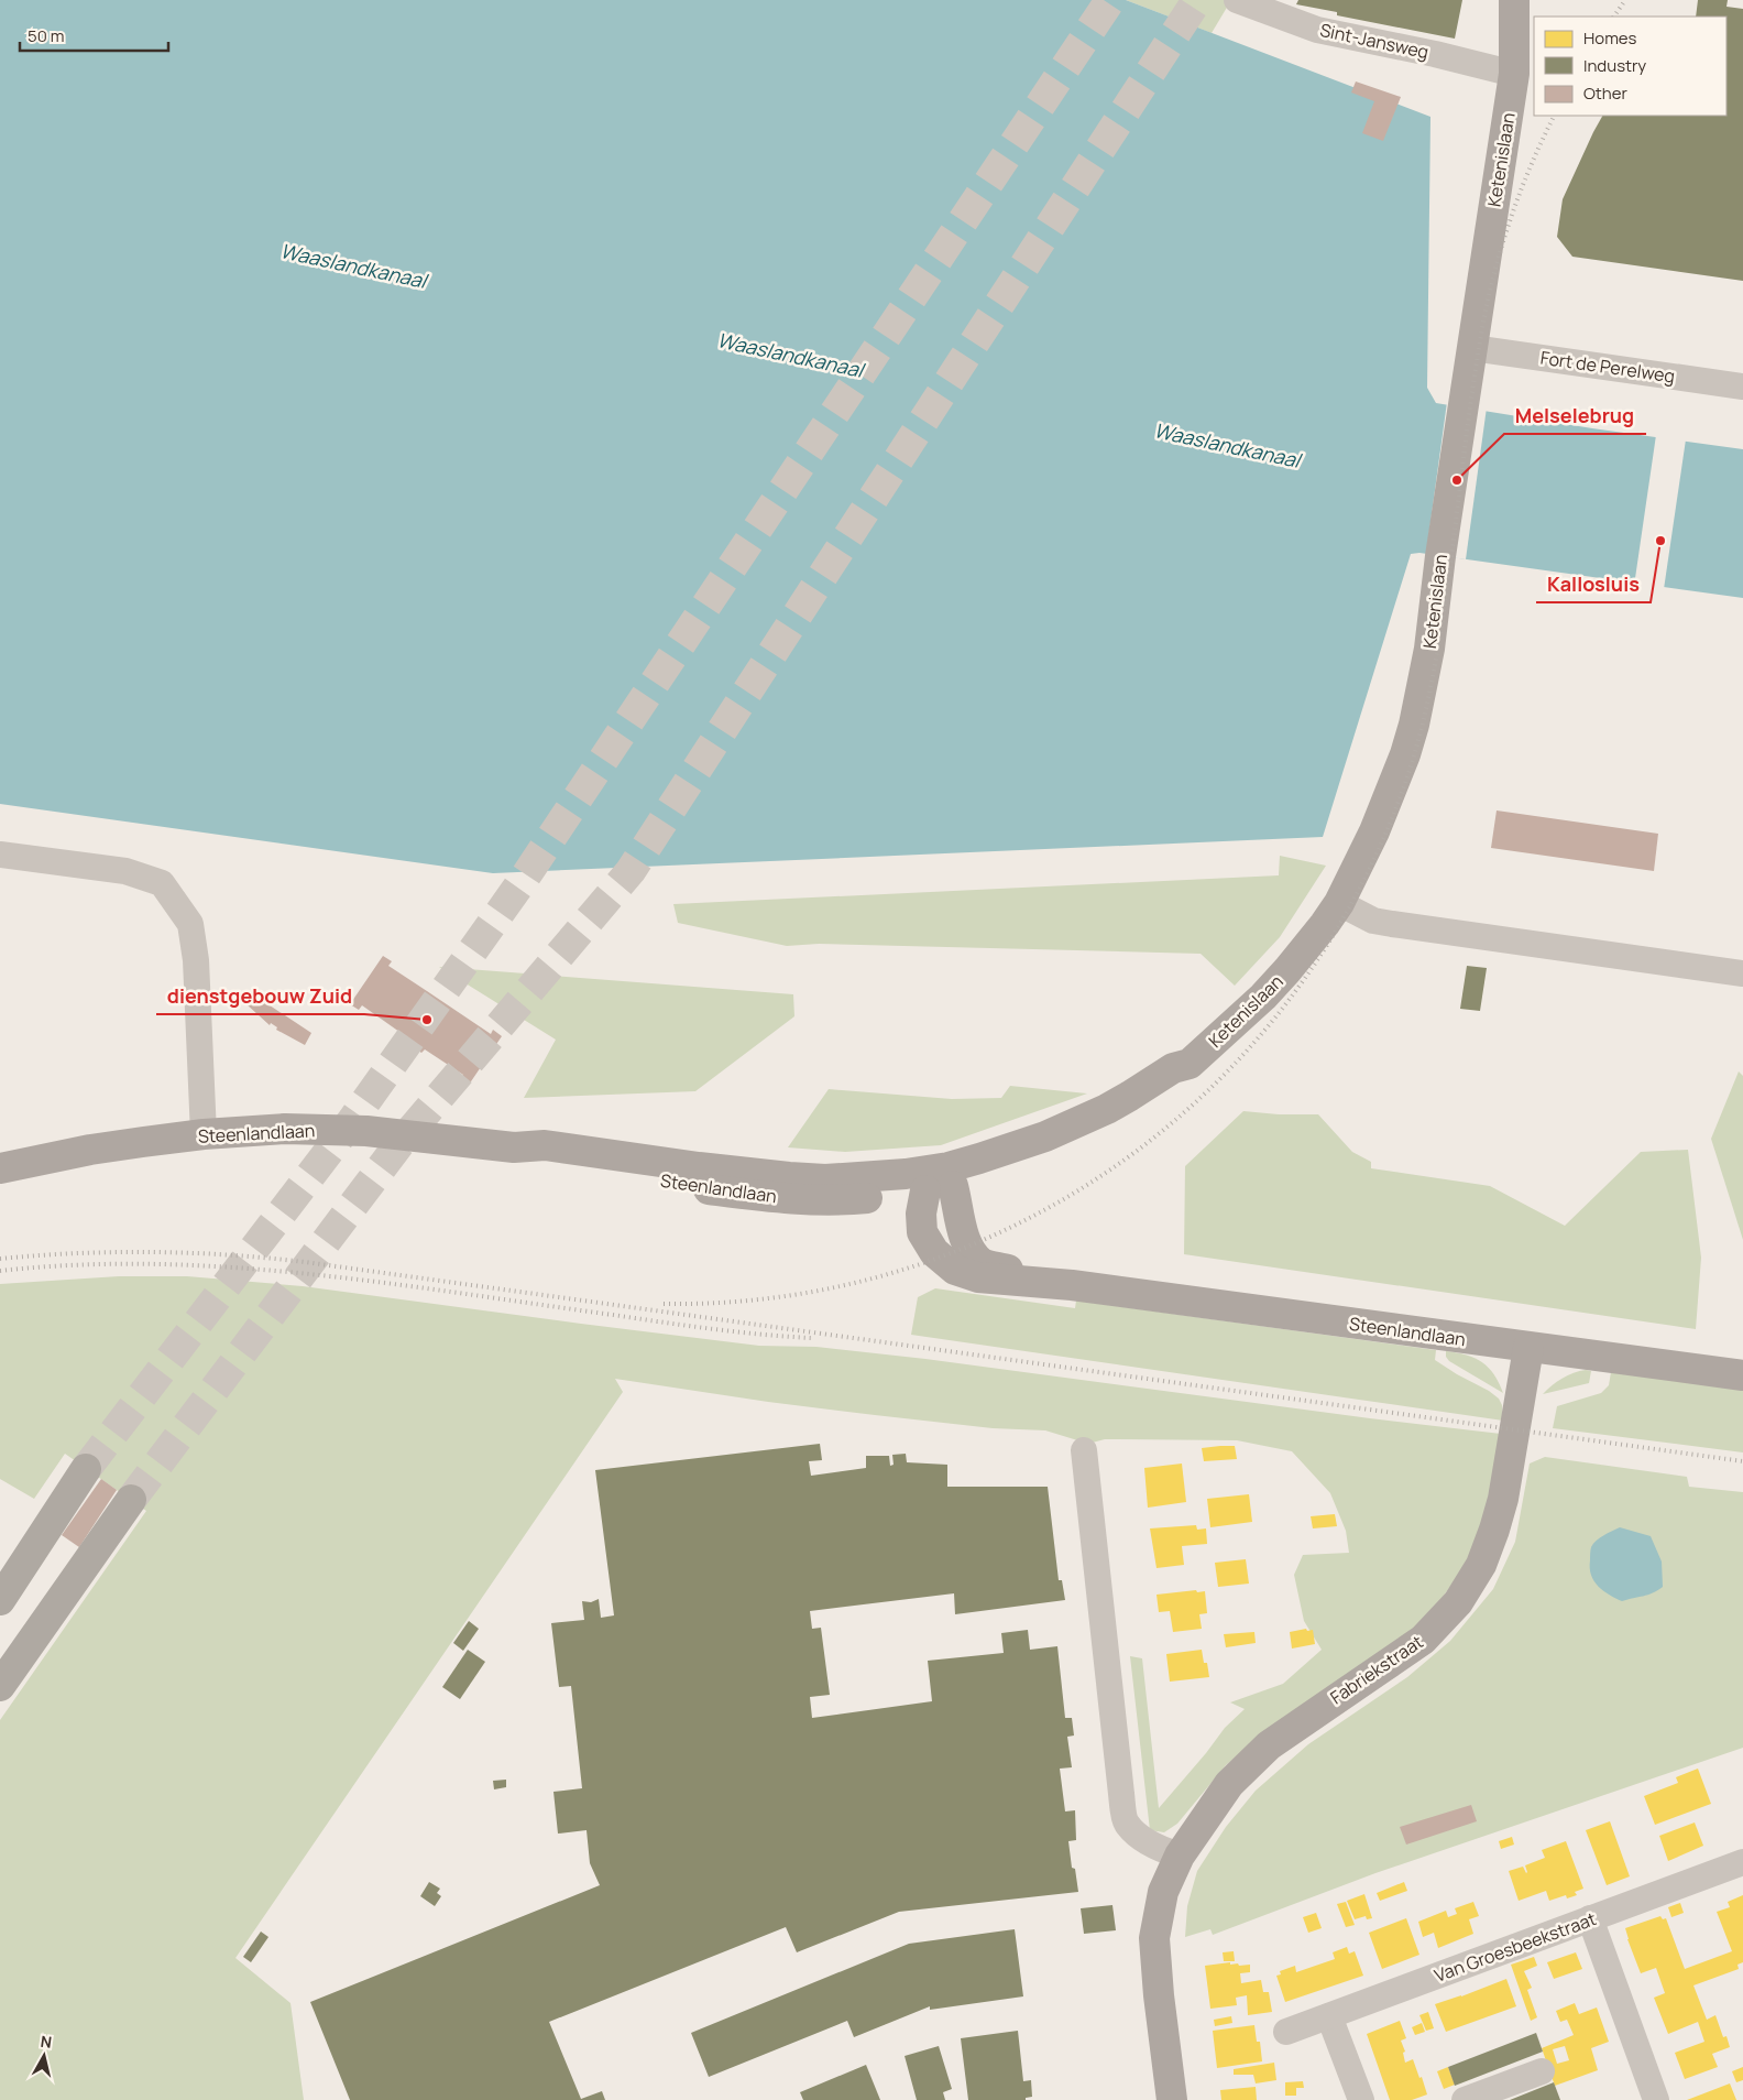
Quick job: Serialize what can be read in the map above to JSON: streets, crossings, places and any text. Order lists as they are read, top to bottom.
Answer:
{
  "streets": {
    "main road": ["Ketenislaan", "Steenlandlaan", "Fabriekstraat"],
    "street": ["Sint-Jansweg", "Fort de Perelweg", "Van Groesbeekstraat"]
  },
  "crossings": [
    ["Sint-Jansweg", "Ketenislaan"],
    ["Ketenislaan", "Fort de Perelweg"],
    ["Ketenislaan", "Steenlandlaan"],
    ["Steenlandlaan", "Fabriekstraat"]
  ],
  "water": ["Waaslandkanaal"],
  "places": ["Melselebrug", "Kallosluis", "dienstgebouw Zuid"],
  "legend": ["Homes", "Industry", "Other"],
  "scale_bar": "50 m",
  "north": "top"
}
